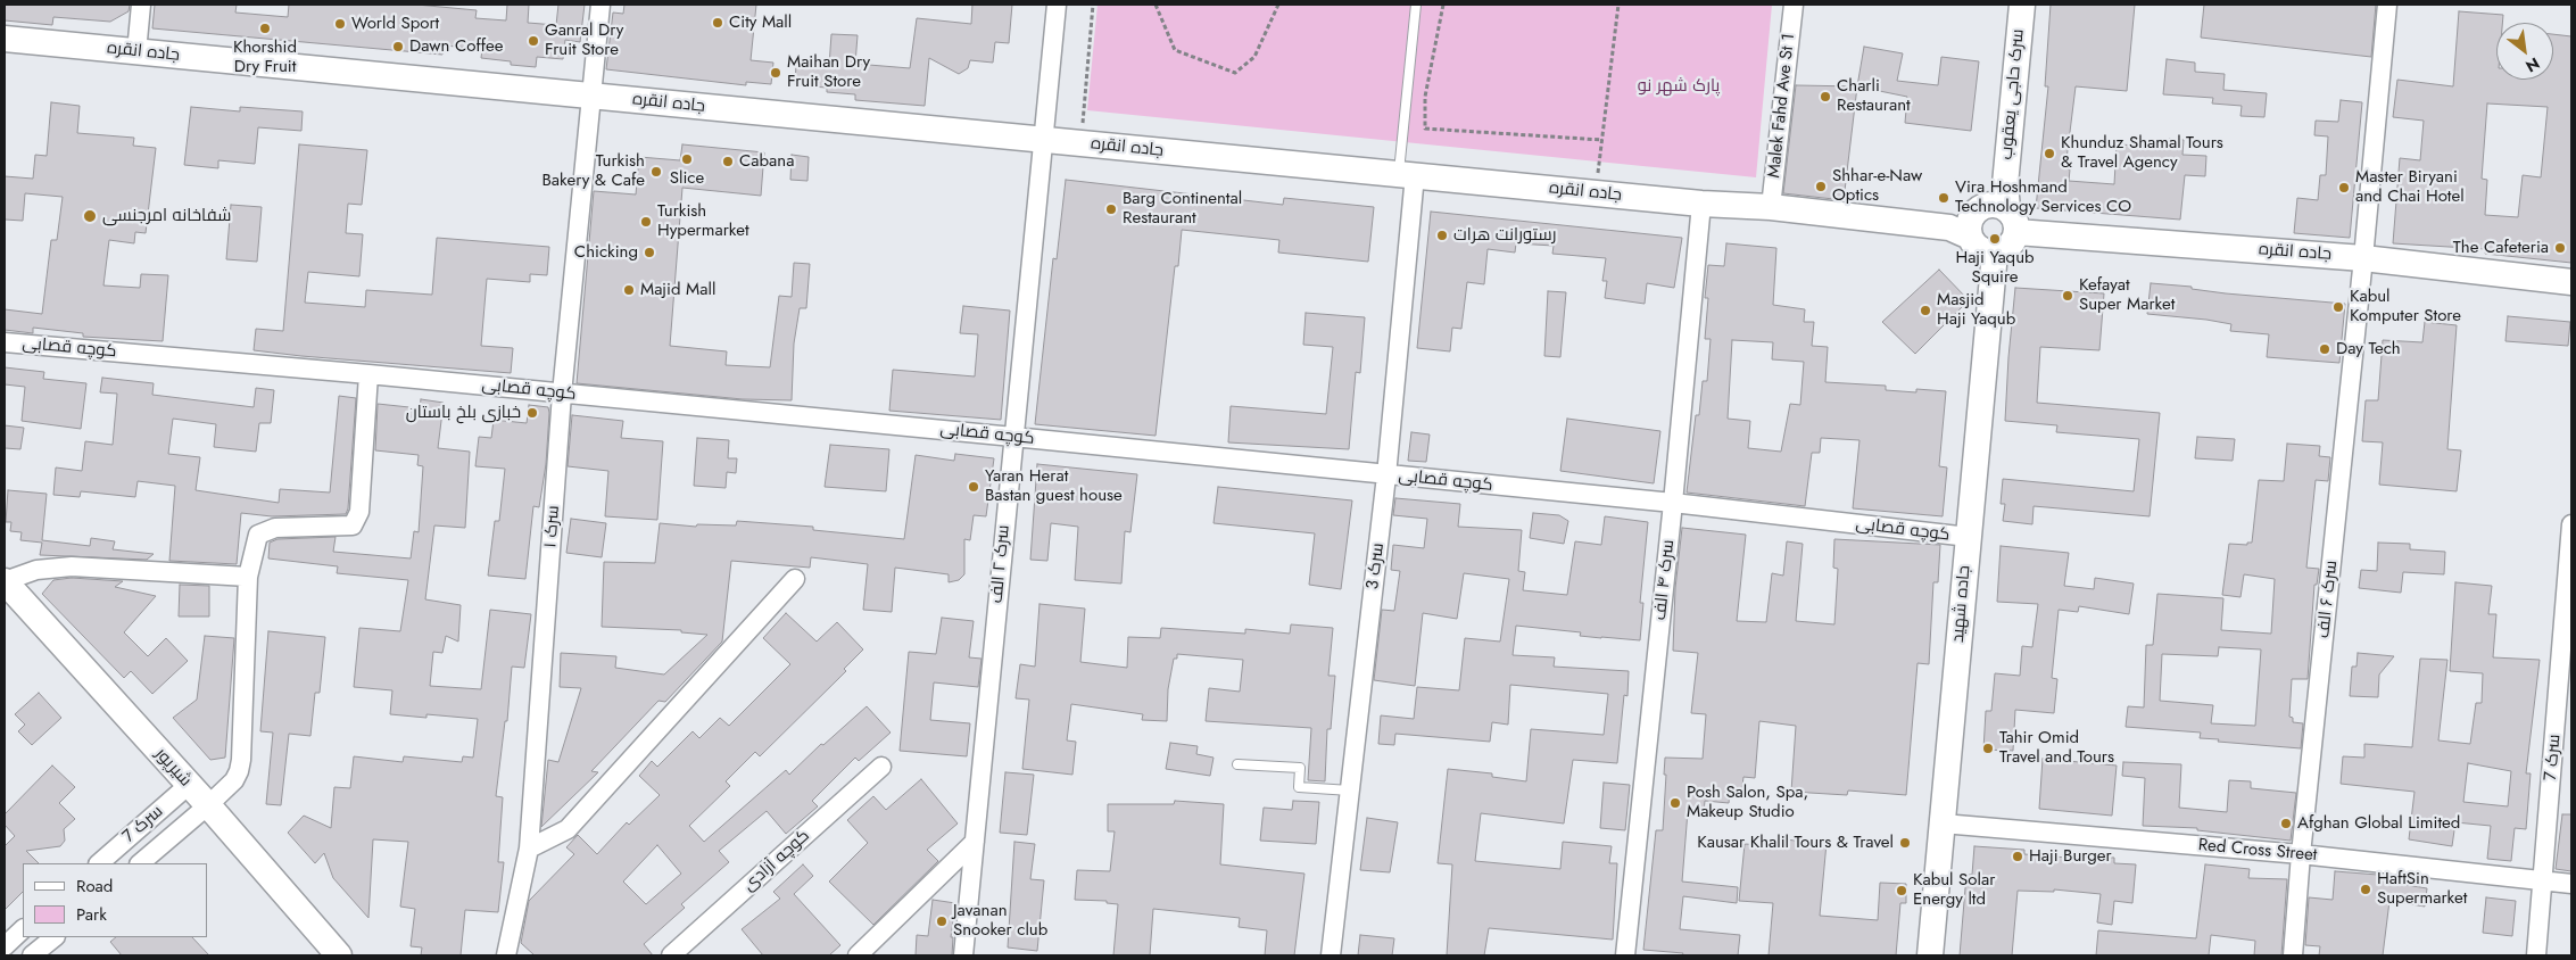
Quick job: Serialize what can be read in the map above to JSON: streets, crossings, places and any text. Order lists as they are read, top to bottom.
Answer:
{
  "streets": {
    "main road": [
      "جادہ انقرہ",
      "سرک حاجی یعقوب",
      "جاده انقره",
      "جاده شهید",
      "شیرپور"
    ],
    "street": [
      "Malek Fahd Ave St 1",
      "کوچه قصابی",
      "سرک ۱",
      "سرک ۲ الف",
      "سرک 3",
      "سرک ۴ الف",
      "سرک ۶ الف",
      "سرک 7",
      "Red Cross Street",
      "کوچه آزادی"
    ]
  },
  "crossings": [
    ["جادہ انقرہ", "جاده انقره"],
    ["سرک حاجی یعقوب", "جاده انقره"],
    ["سرک حاجی یعقوب", "جاده شهید"],
    ["جاده انقره", "Malek Fahd Ave St 1"],
    ["جاده انقره", "سرک ۱"],
    ["جاده انقره", "سرک ۲ الف"],
    ["جاده انقره", "سرک 3"],
    ["جاده انقره", "سرک ۴ الف"],
    ["جاده انقره", "سرک ۶ الف"],
    ["جاده انقره", "جاده شهید"],
    ["کوچه قصابی", "سرک ۱"],
    ["کوچه قصابی", "سرک ۲ الف"],
    ["کوچه قصابی", "سرک 3"],
    ["کوچه قصابی", "سرک ۴ الف"],
    ["کوچه قصابی", "جاده شهید"],
    ["کوچه قصابی", "سرک 7"],
    ["سرک ۶ الف", "Red Cross Street"],
    ["جاده شهید", "Red Cross Street"],
    ["سرک 7", "شیرپور"],
    ["سرک 7", "Red Cross Street"]
  ],
  "parks": ["پارک شهر نو"],
  "places": [
    "City Mall",
    "World Sport",
    "Khorshid Dry Fruit",
    "Ganral Dry Fruit Store",
    "Dawn Coffee",
    "Maihan Dry Fruit Store",
    "Charli Restaurant",
    "Khunduz Shamal Tours & Travel Agency",
    "Slice",
    "Cabana",
    "Turkish Bakery & Cafe",
    "Shhar-e-Naw Optics",
    "Master Biryani and Chai Hotel",
    "Vira Hoshmand Technology Services CO",
    "Barg Continental Restaurant",
    "شفاخانه امرجنسی",
    "Turkish Hypermarket",
    "رستورانت هرات",
    "Haji Yaqub Squire",
    "The Cafeteria",
    "Chicking",
    "Majid Mall",
    "Kefayat Super Market",
    "Kabul Komputer Store",
    "Masjid Haji Yaqub",
    "Day Tech",
    "خبازی بلخ باستان",
    "Yaran Herat Bastan guest house",
    "Tahir Omid Travel and Tours",
    "Posh Salon, Spa, Makeup Studio",
    "Afghan Global Limited",
    "Kausar Khalil Tours & Travel",
    "Haji Burger",
    "HaftSin Supermarket",
    "Kabul Solar Energy ltd",
    "Javanan Snooker club"
  ],
  "legend": ["Road", "Park"],
  "north": "bottom right"
}
